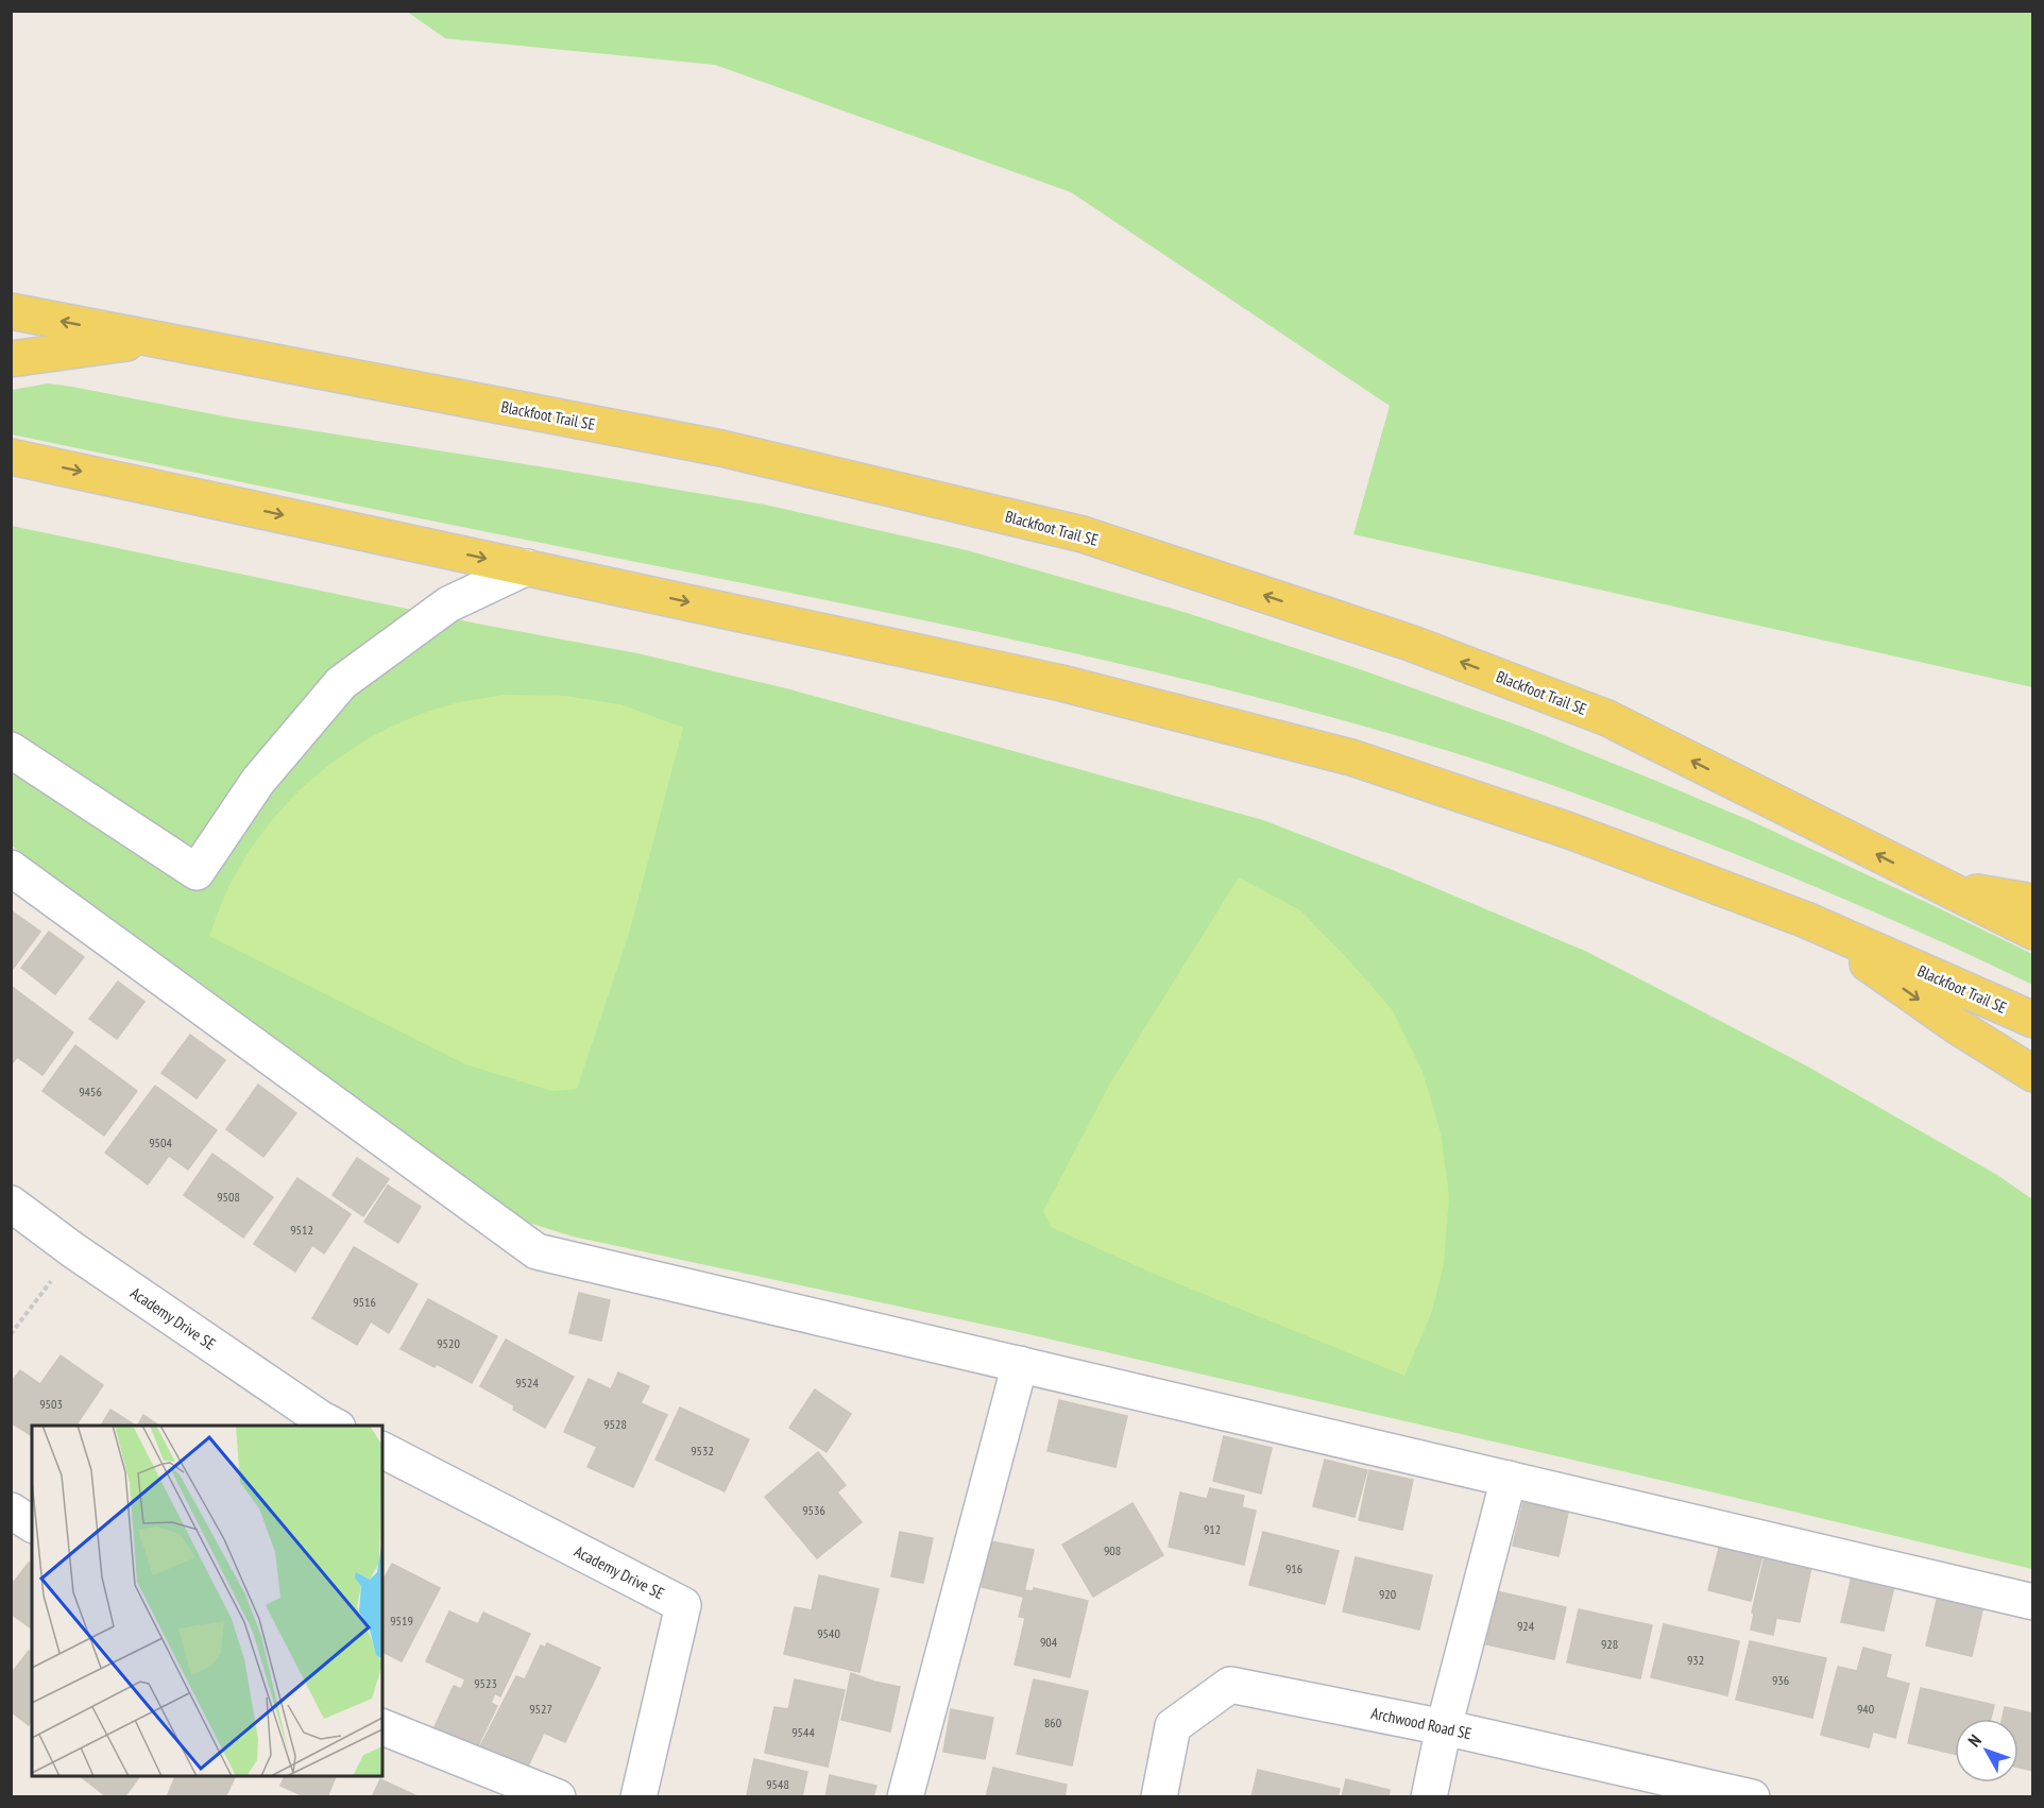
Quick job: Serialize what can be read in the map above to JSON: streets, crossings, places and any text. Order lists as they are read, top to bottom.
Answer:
{
  "streets": {
    "main road": ["Blackfoot Trail SE"],
    "street": ["Academy Drive SE", "Archwood Road SE"]
  },
  "house_numbers": [
    "9456",
    "9504",
    "9508",
    "9512",
    "9516",
    "9520",
    "9524",
    "9503",
    "9528",
    "9532",
    "9536",
    "912",
    "908",
    "916",
    "920",
    "9519",
    "924",
    "9540",
    "904",
    "928",
    "932",
    "936",
    "9523",
    "9527",
    "940",
    "860",
    "9544",
    "9548"
  ],
  "north": "top left"
}
